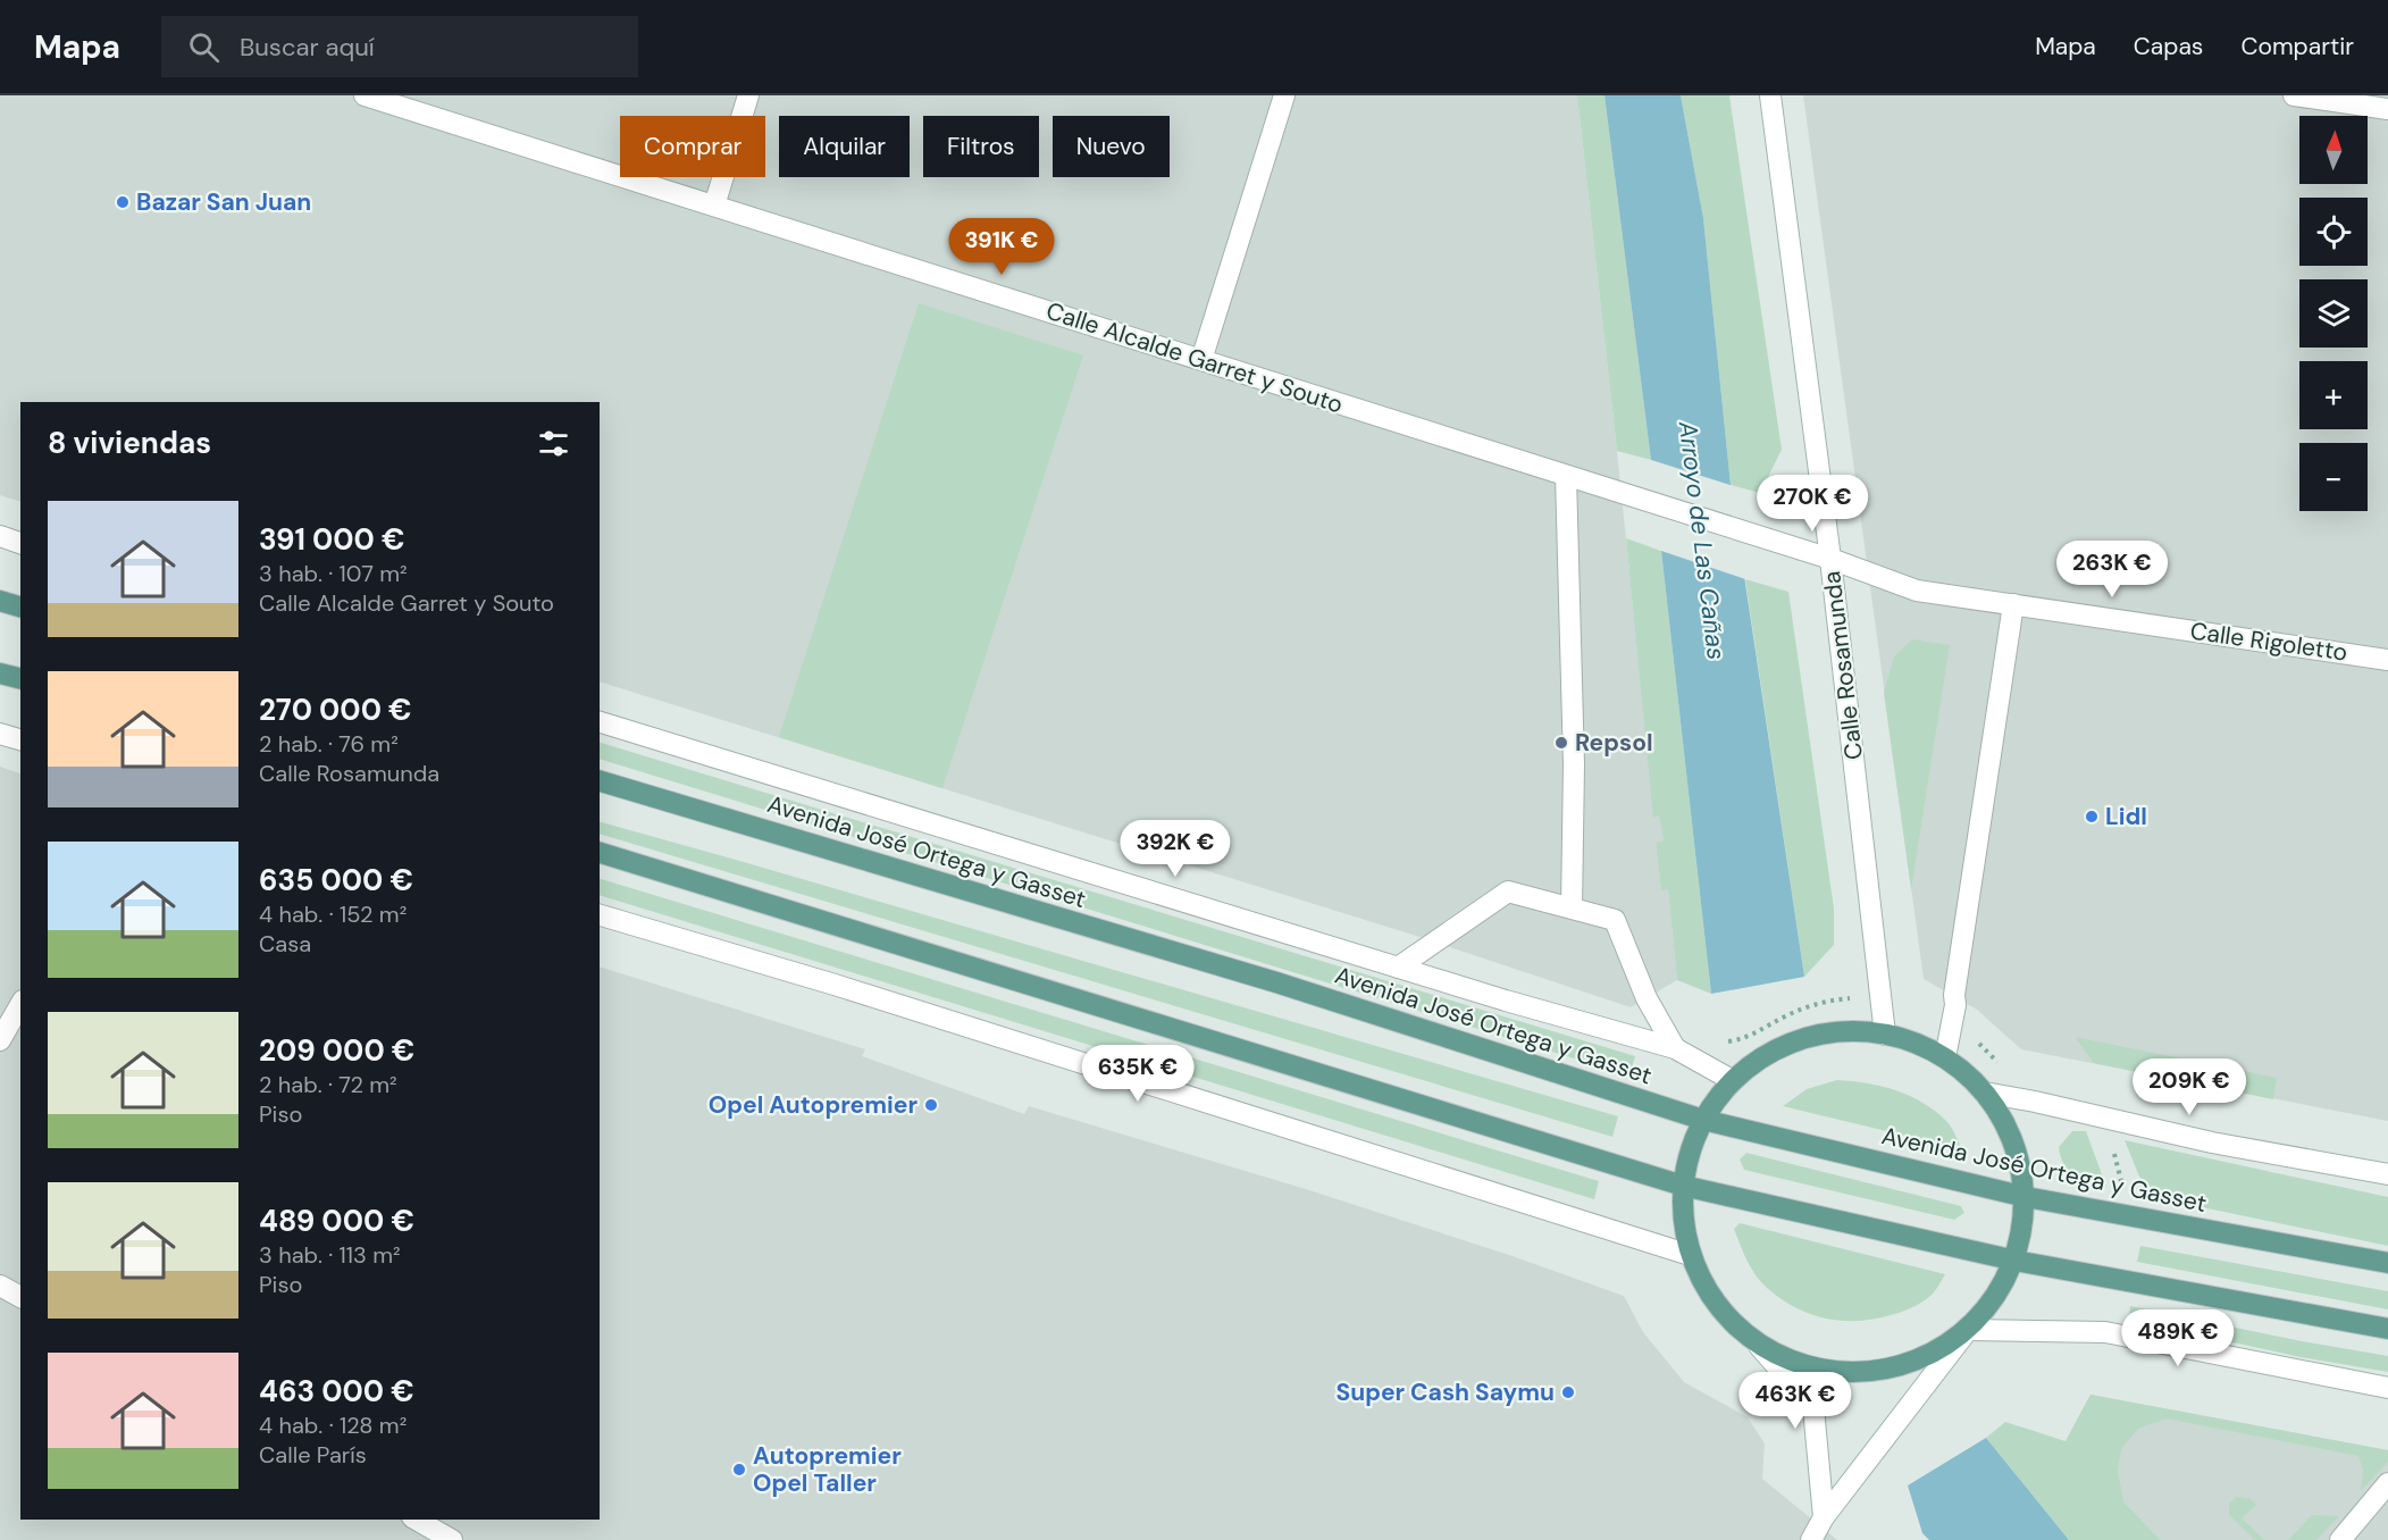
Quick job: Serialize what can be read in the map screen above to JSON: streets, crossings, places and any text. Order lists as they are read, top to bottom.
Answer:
{
  "streets": {
    "main road": ["Avenida José Ortega y Gasset"],
    "street": ["Calle Alcalde Garret y Souto", "Calle Rigoletto", "Calle Rosamunda"]
  },
  "crossings": [
    ["Calle Alcalde Garret y Souto", "Calle Rigoletto"],
    ["Calle Alcalde Garret y Souto", "Calle Rosamunda"],
    ["Calle Rigoletto", "Calle Rosamunda"]
  ],
  "water": ["Arroyo de Las Cañas"],
  "places": [
    "Bazar San Juan",
    "Repsol",
    "Lidl",
    "Opel Autopremier",
    "Super Cash Saymu",
    "Autopremier Opel Taller"
  ],
  "north": "top",
  "page": {
    "header": "Mapa",
    "search": "Buscar aquí",
    "nav": ["Mapa", "Capas", "Compartir"],
    "map_buttons": ["+", "−"],
    "chip": [
      "Comprar",
      "Alquilar",
      "Filtros",
      "Nuevo"
    ],
    "price": [
      "391K €",
      "270K €",
      "263K €",
      "392K €",
      "635K €",
      "209K €",
      "489K €",
      "463K €"
    ],
    "heading": "8 viviendas",
    "list": [
      {
        "name": "391 000 €",
        "note": "3 hab. · 107 m² · Calle Alcalde Garret y Souto"
      },
      {
        "name": "270 000 €",
        "note": "2 hab. · 76 m² · Calle Rosamunda"
      },
      {
        "name": "635 000 €",
        "note": "4 hab. · 152 m² · Casa"
      },
      {
        "name": "209 000 €",
        "note": "2 hab. · 72 m² · Piso"
      },
      {
        "name": "489 000 €",
        "note": "3 hab. · 113 m² · Piso"
      },
      {
        "name": "463 000 €",
        "note": "4 hab. · 128 m² · Calle París"
      }
    ]
  }
}
